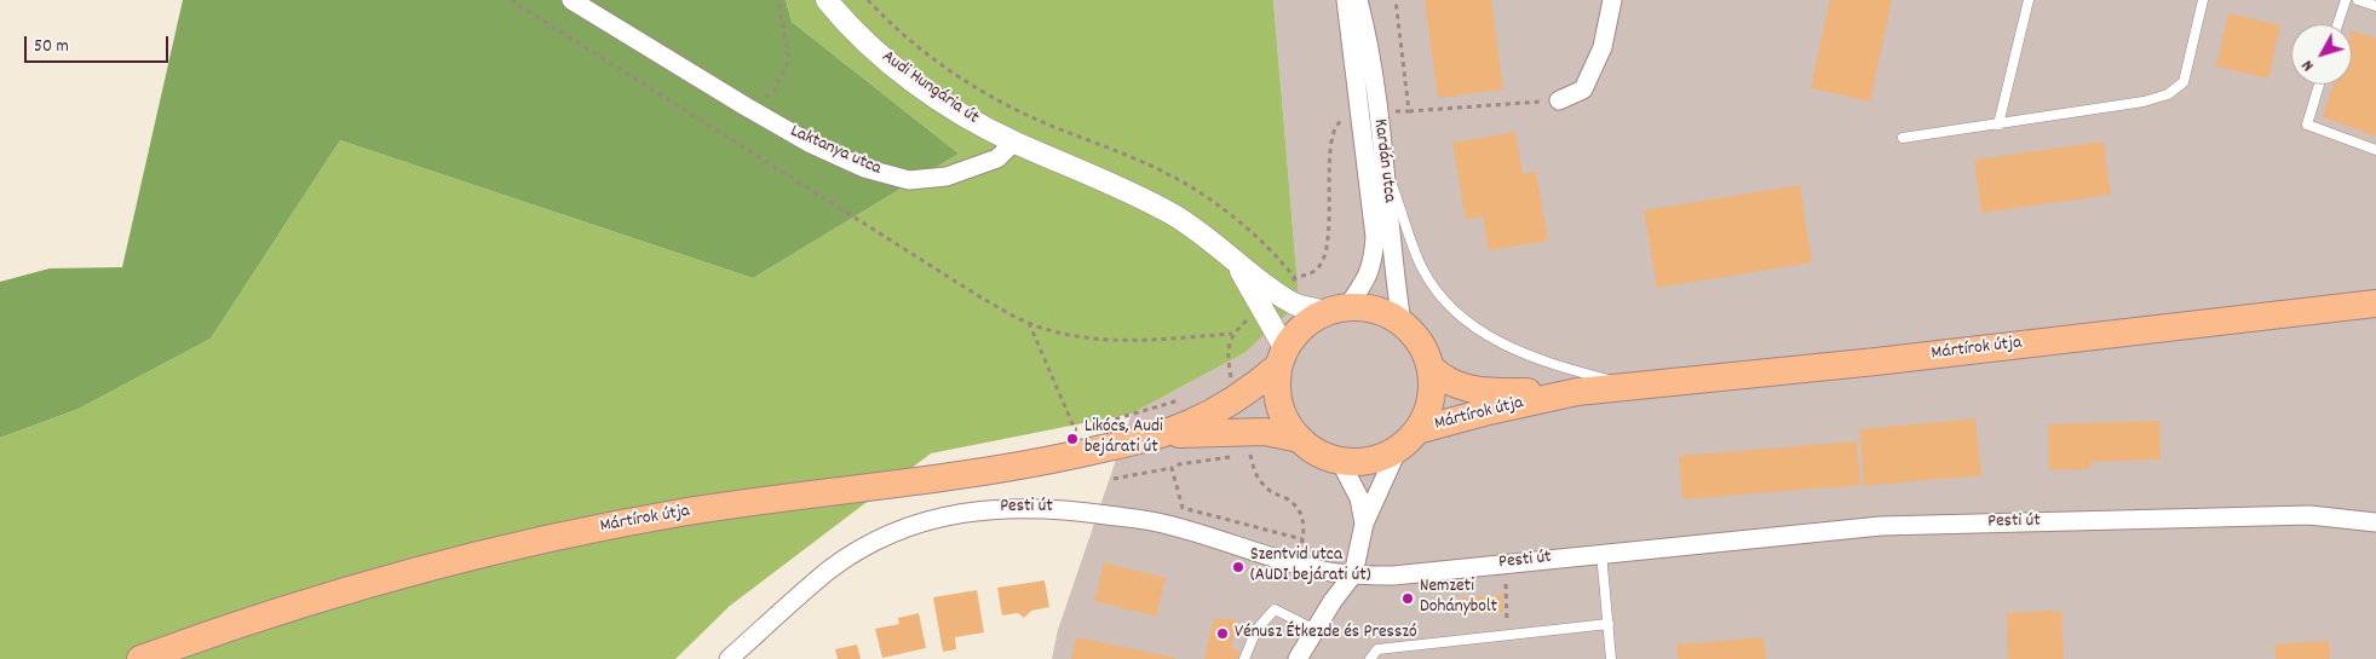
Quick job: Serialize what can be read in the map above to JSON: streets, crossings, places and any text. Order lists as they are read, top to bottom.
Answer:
{
  "streets": {
    "main road": ["Mártírok útja"],
    "street": [
      "Audi Hungária út",
      "Laktanya utca",
      "Kardán utca",
      "Pesti út"
    ]
  },
  "crossings": [
    ["Audi Hungária út", "Laktanya utca"],
    ["Kardán utca", "Mártírok útja"]
  ],
  "places": [
    "Likócs, Audi bejárati út",
    "Szentvid utca (AUDI bejárati út)",
    "Nemzeti Dohánybolt",
    "Vénusz Étkezde és Presszó"
  ],
  "scale_bar": "50 m",
  "north": "bottom left"
}
